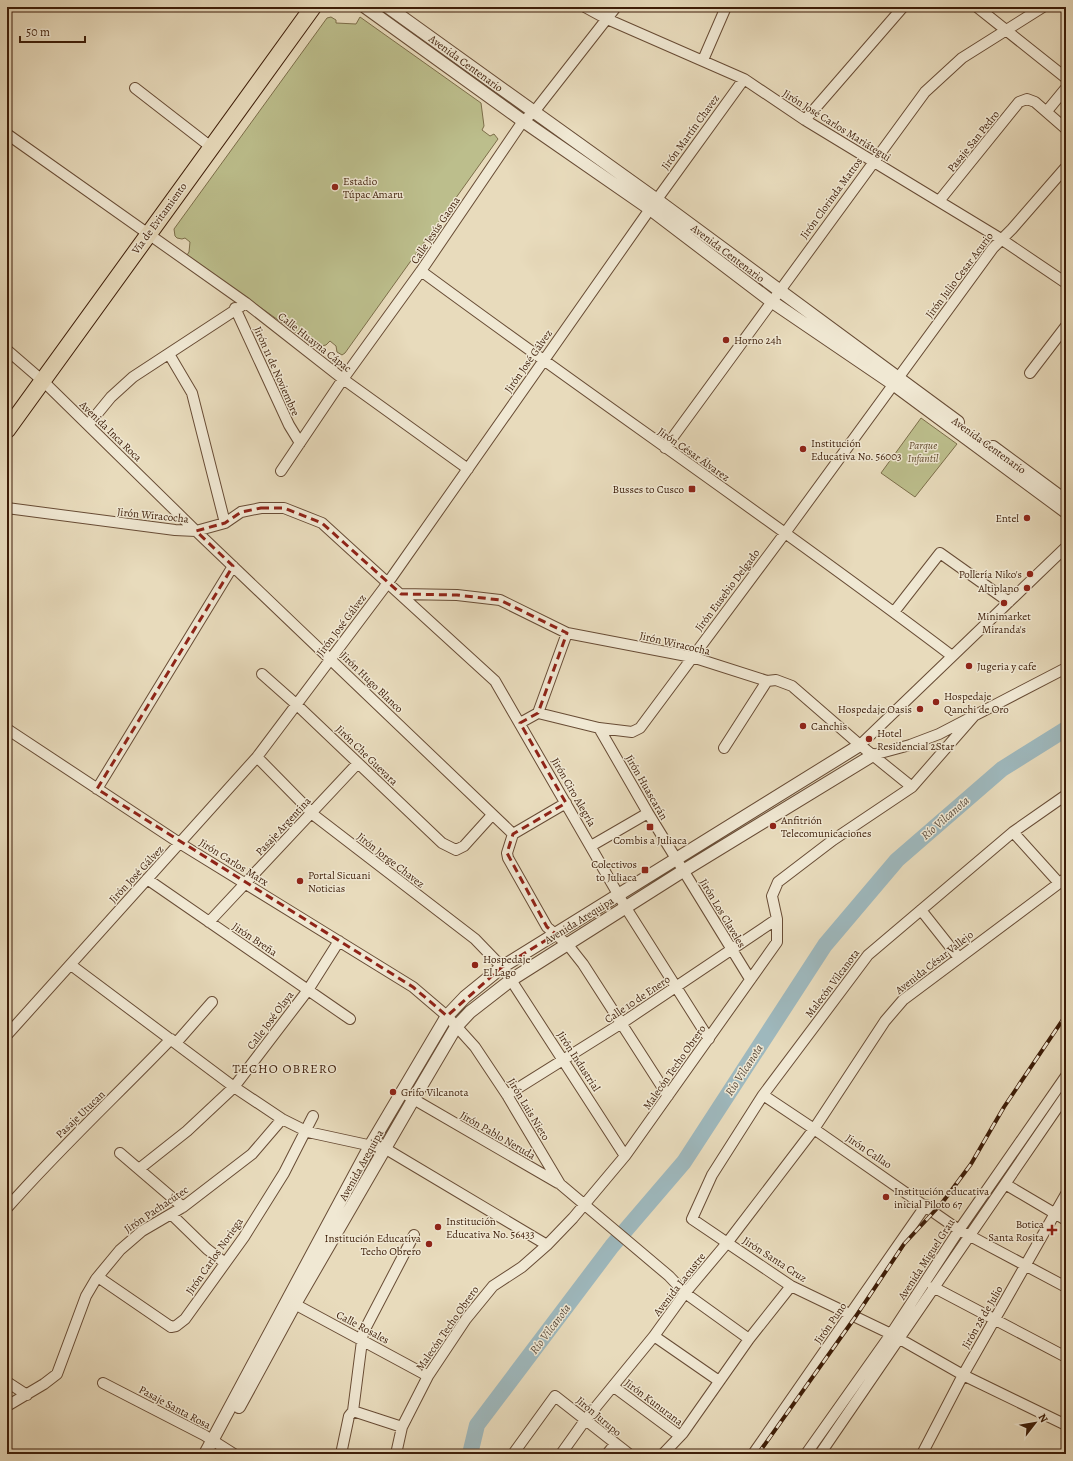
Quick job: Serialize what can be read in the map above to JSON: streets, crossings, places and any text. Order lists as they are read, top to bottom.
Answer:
{
  "streets": {
    "highway": ["Vía de Evitamiento"],
    "street": [
      "Avenida Centenario",
      "Jirón José Carlos Mariátegui",
      "Jirón Martín Chavez",
      "Pasaje San Pedro",
      "Jirón Clorinda Mattos",
      "Calle Jesús Gaona",
      "Jirón Julio Cesar Acurio",
      "Calle Huayna Cápac",
      "Jirón José Gálvez",
      "Jirón 11 de Noviembre",
      "Avenida Inca Roca",
      "Jirón César Álvarez",
      "Jirón Wiracocha",
      "Jirón Eusebio Delgado",
      "Jirón Hugo Blanco",
      "Jirón Che Guevara",
      "Jirón Huascarán",
      "Jirón Ciro Alegría",
      "Pasaje Argentina",
      "Jirón Jorge Chavez",
      "Jirón Carlos Marx",
      "Jirón Los Claveles",
      "Avenida Arequipa",
      "Jirón Breña",
      "Avenida César Vallejo",
      "Malecón Vilcanota",
      "Calle 10 de Enero",
      "Calle José Olaya",
      "Jirón Industrial",
      "Malecón Techo Obrero",
      "Jirón Luis Nieto",
      "Pasaje Utucan",
      "Jirón Pablo Neruda",
      "Jirón Callao",
      "Jirón Pachacútec",
      "Jirón Carlos Noriega",
      "Jirón Santa Cruz",
      "Avenida Miguel Grau",
      "Avenida Lacustre",
      "Jirón 28 de Julio",
      "Jirón Puno",
      "Calle Rosales",
      "Jirón Kunurana",
      "Pasaje Santa Rosa",
      "Jirón Jurupo"
    ]
  },
  "crossings": [
    ["Avenida Centenario", "Jirón Martín Chavez"],
    ["Avenida Centenario", "Jirón Clorinda Mattos"],
    ["Avenida Centenario", "Calle Jesús Gaona"],
    ["Avenida Centenario", "Jirón Julio Cesar Acurio"],
    ["Avenida Centenario", "Jirón José Gálvez"],
    ["Avenida Centenario", "Jirón Eusebio Delgado"],
    ["Jirón José Carlos Mariátegui", "Jirón Martín Chavez"],
    ["Jirón José Carlos Mariátegui", "Pasaje San Pedro"],
    ["Jirón José Carlos Mariátegui", "Jirón Clorinda Mattos"],
    ["Jirón José Carlos Mariátegui", "Calle Jesús Gaona"],
    ["Jirón José Carlos Mariátegui", "Jirón Julio Cesar Acurio"],
    ["Jirón Martín Chavez", "Jirón José Gálvez"],
    ["Jirón Clorinda Mattos", "Jirón César Álvarez"],
    ["Vía de Evitamiento", "Calle Huayna Cápac"],
    ["Vía de Evitamiento", "Avenida Inca Roca"],
    ["Calle Jesús Gaona", "Calle Huayna Cápac"],
    ["Calle Jesús Gaona", "Jirón 11 de Noviembre"],
    ["Calle Jesús Gaona", "Jirón César Álvarez"],
    ["Jirón Julio Cesar Acurio", "Jirón Eusebio Delgado"],
    ["Calle Huayna Cápac", "Jirón José Gálvez"],
    ["Jirón José Gálvez", "Jirón César Álvarez"],
    ["Jirón José Gálvez", "Jirón Wiracocha"],
    ["Jirón José Gálvez", "Jirón Hugo Blanco"],
    ["Jirón José Gálvez", "Jirón Che Guevara"],
    ["Jirón José Gálvez", "Jirón Ciro Alegría"],
    ["Jirón José Gálvez", "Jirón Jorge Chavez"],
    ["Jirón José Gálvez", "Jirón Carlos Marx"],
    ["Jirón José Gálvez", "Jirón Breña"],
    ["Avenida Inca Roca", "Jirón Wiracocha"],
    ["Avenida Inca Roca", "Jirón Hugo Blanco"],
    ["Jirón César Álvarez", "Jirón Eusebio Delgado"],
    ["Jirón César Álvarez", "Avenida Arequipa"],
    ["Jirón Wiracocha", "Jirón Eusebio Delgado"],
    ["Jirón Wiracocha", "Jirón Hugo Blanco"],
    ["Jirón Wiracocha", "Jirón Ciro Alegría"],
    ["Jirón Wiracocha", "Avenida Arequipa"],
    ["Jirón Wiracocha", "Malecón Techo Obrero"],
    ["Jirón Eusebio Delgado", "Jirón Huascarán"],
    ["Jirón Hugo Blanco", "Jirón Che Guevara"],
    ["Jirón Che Guevara", "Pasaje Argentina"],
    ["Jirón Huascarán", "Jirón Los Claveles"],
    ["Jirón Huascarán", "Avenida Arequipa"],
    ["Jirón Ciro Alegría", "Avenida Arequipa"],
    ["Jirón Ciro Alegría", "Calle 10 de Enero"],
    ["Jirón Ciro Alegría", "Malecón Techo Obrero"],
    ["Pasaje Argentina", "Jirón Jorge Chavez"],
    ["Pasaje Argentina", "Jirón Carlos Marx"],
    ["Pasaje Argentina", "Jirón Breña"],
    ["Jirón Jorge Chavez", "Avenida Arequipa"],
    ["Jirón Jorge Chavez", "Jirón Industrial"],
    ["Jirón Carlos Marx", "Avenida Arequipa"],
    ["Jirón Carlos Marx", "Calle José Olaya"],
    ["Jirón Carlos Marx", "Jirón Luis Nieto"],
    ["Jirón Los Claveles", "Avenida Arequipa"],
    ["Jirón Los Claveles", "Calle 10 de Enero"],
    ["Jirón Los Claveles", "Malecón Techo Obrero"],
    ["Avenida Arequipa", "Jirón Industrial"],
    ["Avenida Arequipa", "Jirón Luis Nieto"],
    ["Avenida Arequipa", "Jirón Pablo Neruda"],
    ["Avenida Arequipa", "Calle Rosales"],
    ["Avenida Arequipa", "Pasaje Santa Rosa"],
    ["Jirón Breña", "Calle José Olaya"],
    ["Avenida César Vallejo", "Jirón Callao"],
    ["Avenida César Vallejo", "Avenida Lacustre"],
    ["Malecón Vilcanota", "Jirón Callao"],
    ["Malecón Vilcanota", "Jirón Santa Cruz"],
    ["Calle 10 de Enero", "Jirón Industrial"],
    ["Calle 10 de Enero", "Malecón Techo Obrero"],
    ["Calle 10 de Enero", "Jirón Luis Nieto"],
    ["Jirón Industrial", "Malecón Techo Obrero"],
    ["Malecón Techo Obrero", "Jirón Luis Nieto"],
    ["Malecón Techo Obrero", "Calle Rosales"],
    ["Jirón Luis Nieto", "Jirón Pablo Neruda"],
    ["Jirón Luis Nieto", "Avenida Lacustre"],
    ["Jirón Callao", "Avenida Miguel Grau"],
    ["Jirón Callao", "Avenida Lacustre"],
    ["Jirón Callao", "Jirón 28 de Julio"],
    ["Jirón Callao", "Jirón Puno"],
    ["Jirón Pachacútec", "Jirón Carlos Noriega"],
    ["Jirón Santa Cruz", "Avenida Miguel Grau"],
    ["Jirón Santa Cruz", "Avenida Lacustre"],
    ["Jirón Santa Cruz", "Jirón 28 de Julio"],
    ["Jirón Santa Cruz", "Jirón Puno"],
    ["Avenida Lacustre", "Jirón Kunurana"],
    ["Avenida Lacustre", "Jirón Jurupo"]
  ],
  "districts": ["TECHO OBRERO"],
  "water": ["Río Vilcanota"],
  "parks": ["Parque Infantil"],
  "places": {
    "other": [
      "Estadio Túpac Amaru",
      "Horno 24h",
      "Institución Educativa No. 56003",
      "Entel",
      "Pollería Niko's",
      "Altiplano",
      "Minimarket Miranda's",
      "Jugeria y cafe",
      "Hospedaje Qanchi de Oro",
      "Hospedaje Oasis",
      "Canchis",
      "Hotel Residencial 2Star",
      "Anfitrión Telecomunicaciones",
      "Portal Sicuani Noticias",
      "Hospedaje El Lago",
      "Grifo Vilcanota",
      "Institución educativa inicial Piloto 67",
      "Institución Educativa No. 56433",
      "Institución Educativa Techo Obrero"
    ],
    "transit": ["Busses to Cusco", "Combis a Juliaca", "Colectivos to Juliaca"],
    "health": ["Botica Santa Rosita"]
  },
  "scale_bar": "50 m",
  "north": "top right"
}
